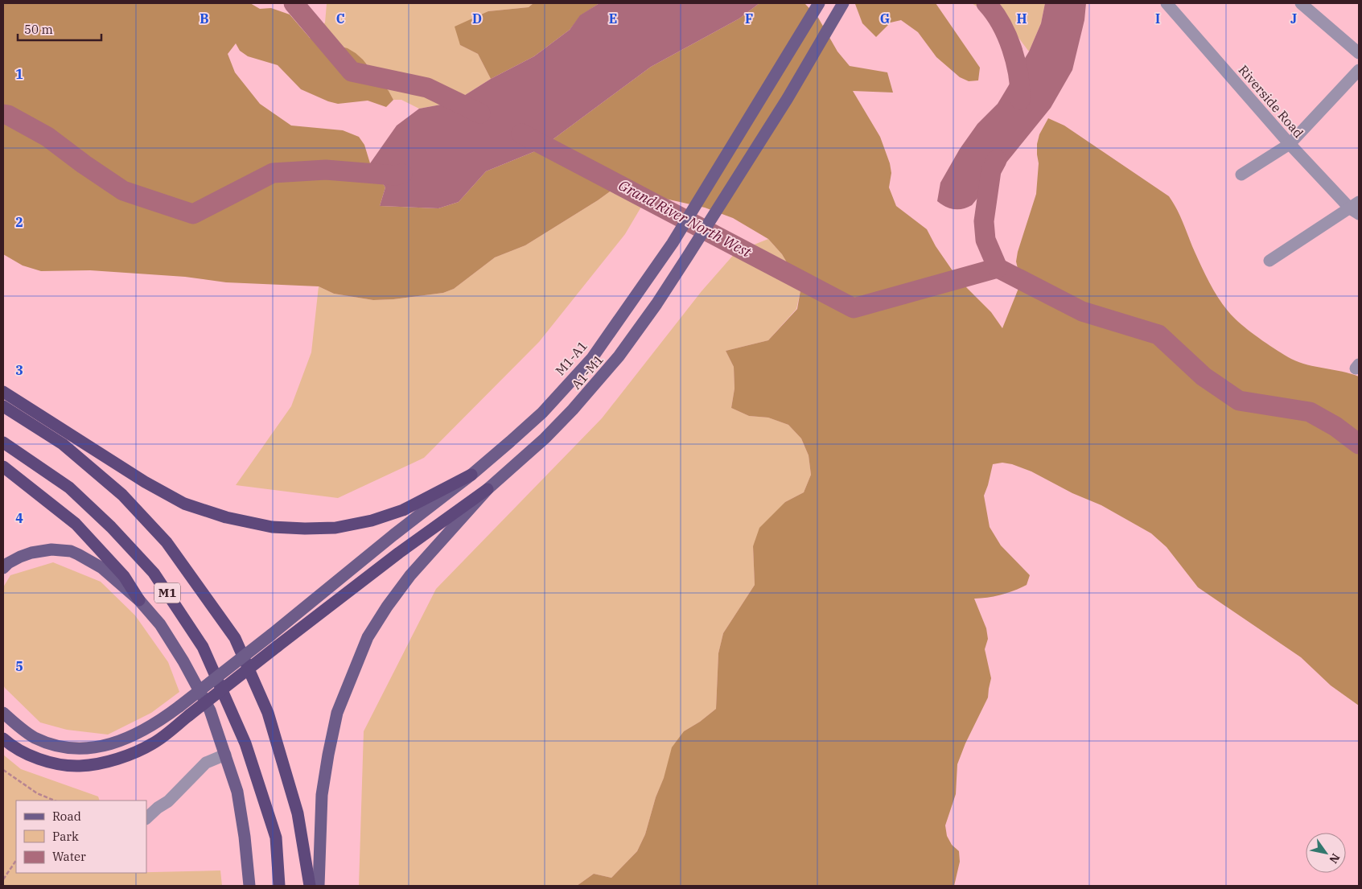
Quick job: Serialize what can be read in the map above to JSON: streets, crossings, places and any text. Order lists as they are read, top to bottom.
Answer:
{
  "streets": {
    "highway": ["M1"],
    "main road": ["M1-A1", "A1-M1"],
    "street": ["Riverside Road"]
  },
  "water": ["Grand River North West"],
  "legend": ["Road", "Park", "Water"],
  "scale_bar": "50 m",
  "north": "bottom right",
  "grid": {
    "columns": [
      "B",
      "C",
      "D",
      "E",
      "F",
      "G",
      "H",
      "I",
      "J"
    ],
    "rows": [
      "1",
      "2",
      "3",
      "4",
      "5"
    ]
  }
}
